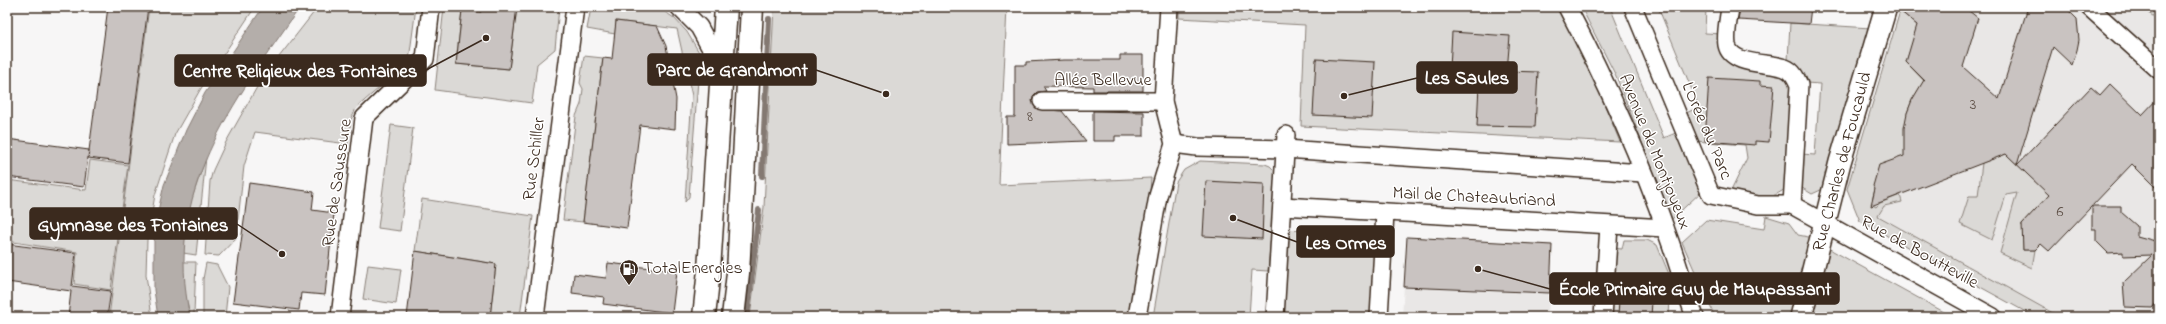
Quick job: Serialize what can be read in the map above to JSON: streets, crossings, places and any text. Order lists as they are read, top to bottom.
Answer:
{
  "streets": {
    "street": [
      "Allée Bellevue",
      "L'Orée du Parc",
      "Avenue de Montjoyeux",
      "Rue Schiller",
      "Rue Charles de Foucauld",
      "Rue de Saussure",
      "Mail de Chateaubriand",
      "Rue de Boutteville"
    ]
  },
  "crossings": [
    ["Allée Bellevue", "Mail de Chateaubriand"],
    ["Avenue de Montjoyeux", "Mail de Chateaubriand"],
    ["Rue Charles de Foucauld", "Rue de Boutteville"]
  ],
  "places": {
    "other": [
      "Centre Religieux des Fontaines",
      "Parc de Grandmont",
      "Les Saules",
      "Les Ormes",
      "Gymnase des Fontaines",
      "École Primaire Guy de Maupassant"
    ],
    "fuel station": ["TotalEnergies"]
  },
  "house_numbers": ["3", "8", "6"]
}
